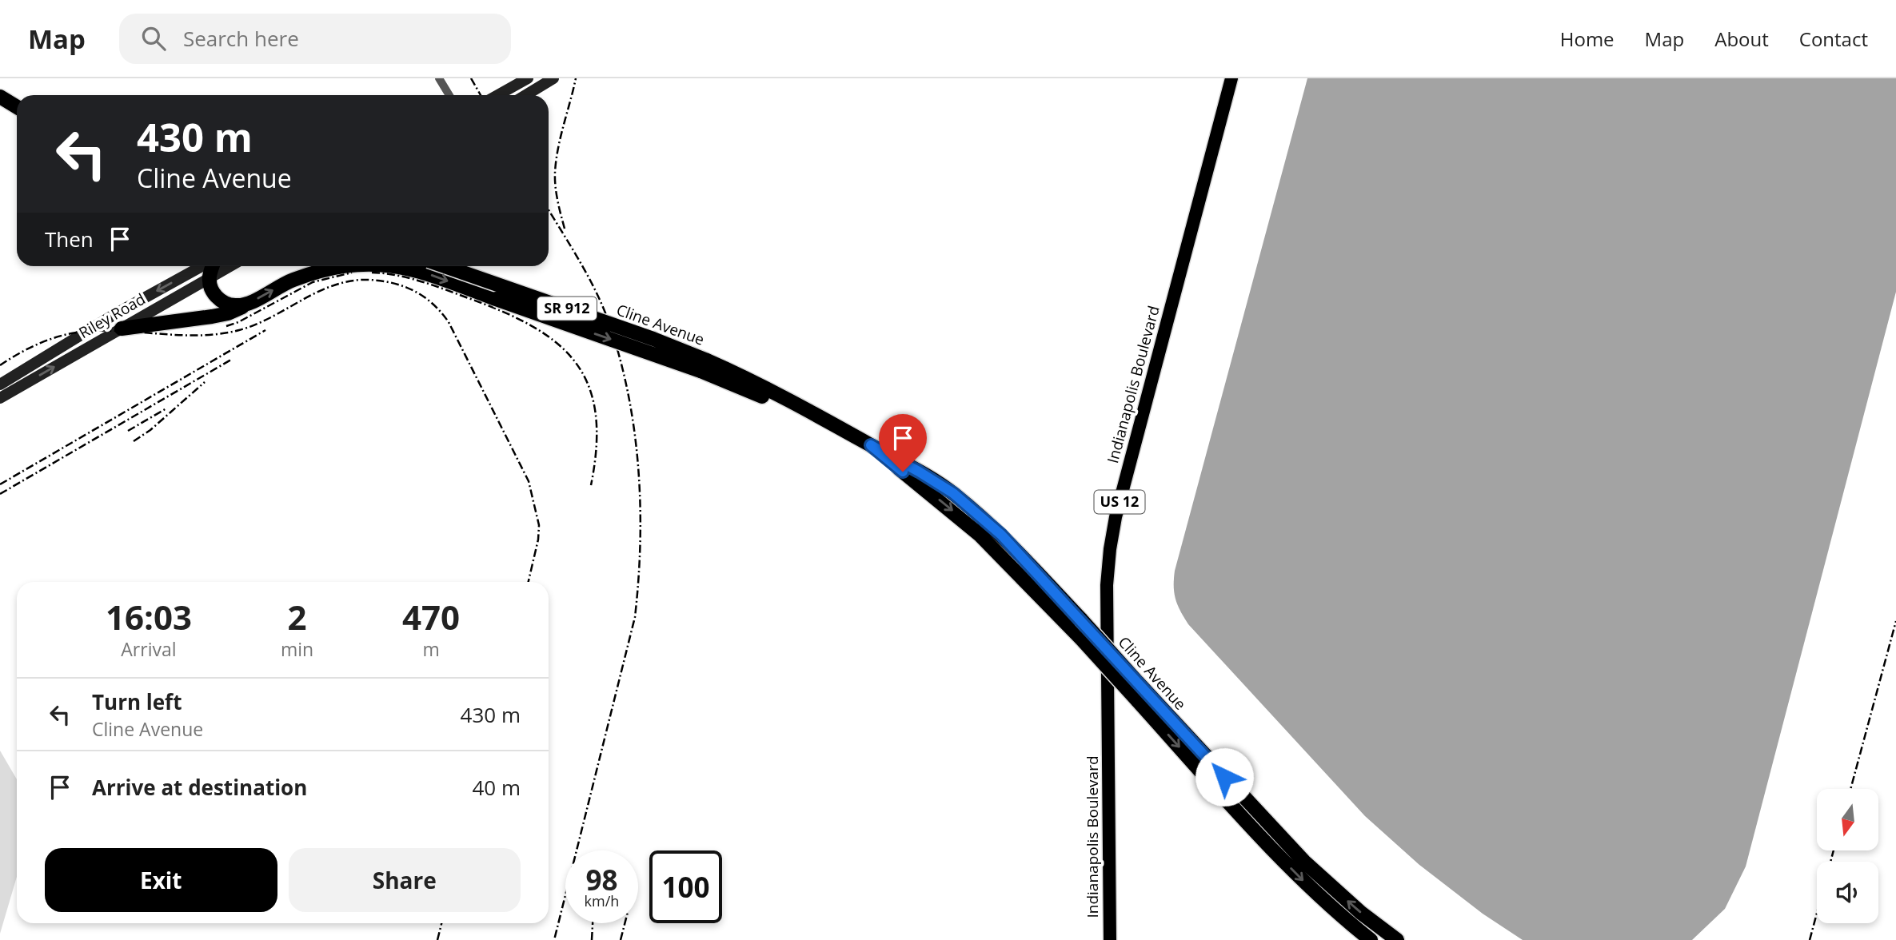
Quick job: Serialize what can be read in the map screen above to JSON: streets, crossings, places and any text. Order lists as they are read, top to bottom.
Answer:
{
  "streets": {
    "highway": ["SR 912", "Cline Avenue"],
    "main road": ["Riley Road", "Indianapolis Boulevard", "US 12"]
  },
  "north": "bottom",
  "page": {
    "header": "Map",
    "search": "Search here",
    "nav": [
      "Home",
      "Map",
      "About",
      "Contact"
    ],
    "turn": ["430 m", "Cline Avenue"],
    "then": "Then",
    "eta": [
      "16:03",
      "Arrival",
      "2",
      "min",
      "470",
      "m"
    ],
    "list": [
      {
        "name": "Turn left",
        "note": "Cline Avenue",
        "value": "430 m"
      },
      {
        "name": "Arrive at destination",
        "value": "40 m"
      }
    ],
    "buttons": ["Exit", "Share"],
    "speed": "98 km/h",
    "limit": "100"
  }
}
